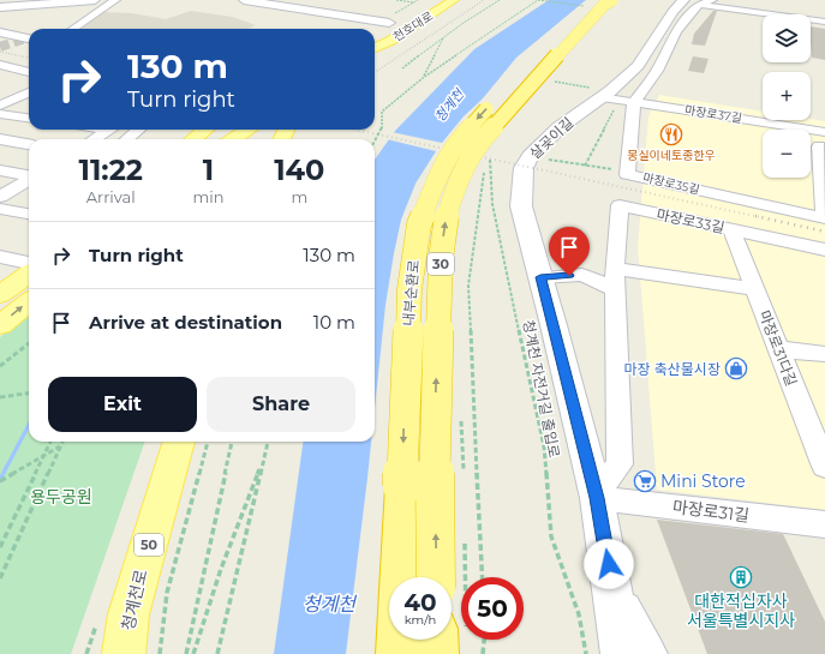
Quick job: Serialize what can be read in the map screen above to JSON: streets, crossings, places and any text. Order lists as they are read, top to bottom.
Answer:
{
  "streets": {
    "highway": ["30", "내부순환로"],
    "main road": [
      "천호대로",
      "살곶이길",
      "50",
      "청계천로"
    ],
    "street": [
      "마장로37길",
      "마장로35길",
      "마장로33길",
      "마장로31다길",
      "마장로31길"
    ],
    "path": ["청계천 자전거길 출입로"]
  },
  "crossings": [
    ["마장로37길", "살곶이길"],
    ["마장로37길", "마장로35길"],
    ["살곶이길", "마장로33길"],
    ["살곶이길", "마장로31길"],
    ["마장로33길", "마장로31다길"],
    ["마장로33길", "마장로31길"]
  ],
  "water": ["청계천"],
  "parks": ["용두공원"],
  "places": {
    "restaurant": ["몽실이네토종한우"],
    "shop": ["마장 축산물시장"],
    "supermarket": ["Mini Store"],
    "building": ["대한적십자사 서울특별시지사"]
  },
  "page": {
    "map_buttons": ["+", "−"],
    "turn": ["130 m", "Turn right"],
    "eta": [
      "11:22",
      "Arrival",
      "1",
      "min",
      "140",
      "m"
    ],
    "list": [
      {
        "name": "Turn right",
        "value": "130 m"
      },
      {
        "name": "Arrive at destination",
        "value": "10 m"
      }
    ],
    "buttons": ["Exit", "Share"],
    "speed": "40 km/h",
    "limit": "50"
  }
}
